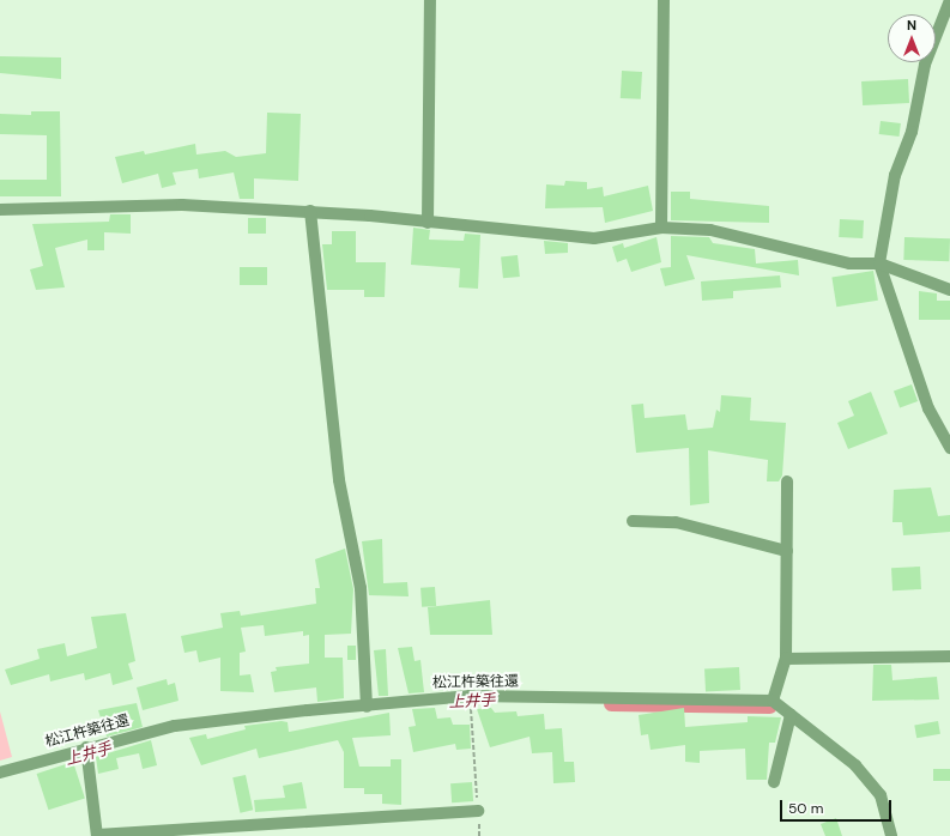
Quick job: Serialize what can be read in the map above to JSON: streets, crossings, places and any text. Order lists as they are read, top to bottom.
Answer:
{
  "streets": {
    "street": ["松江杵築往還"]
  },
  "water": ["上井手"],
  "scale_bar": "50 m",
  "north": "top"
}
